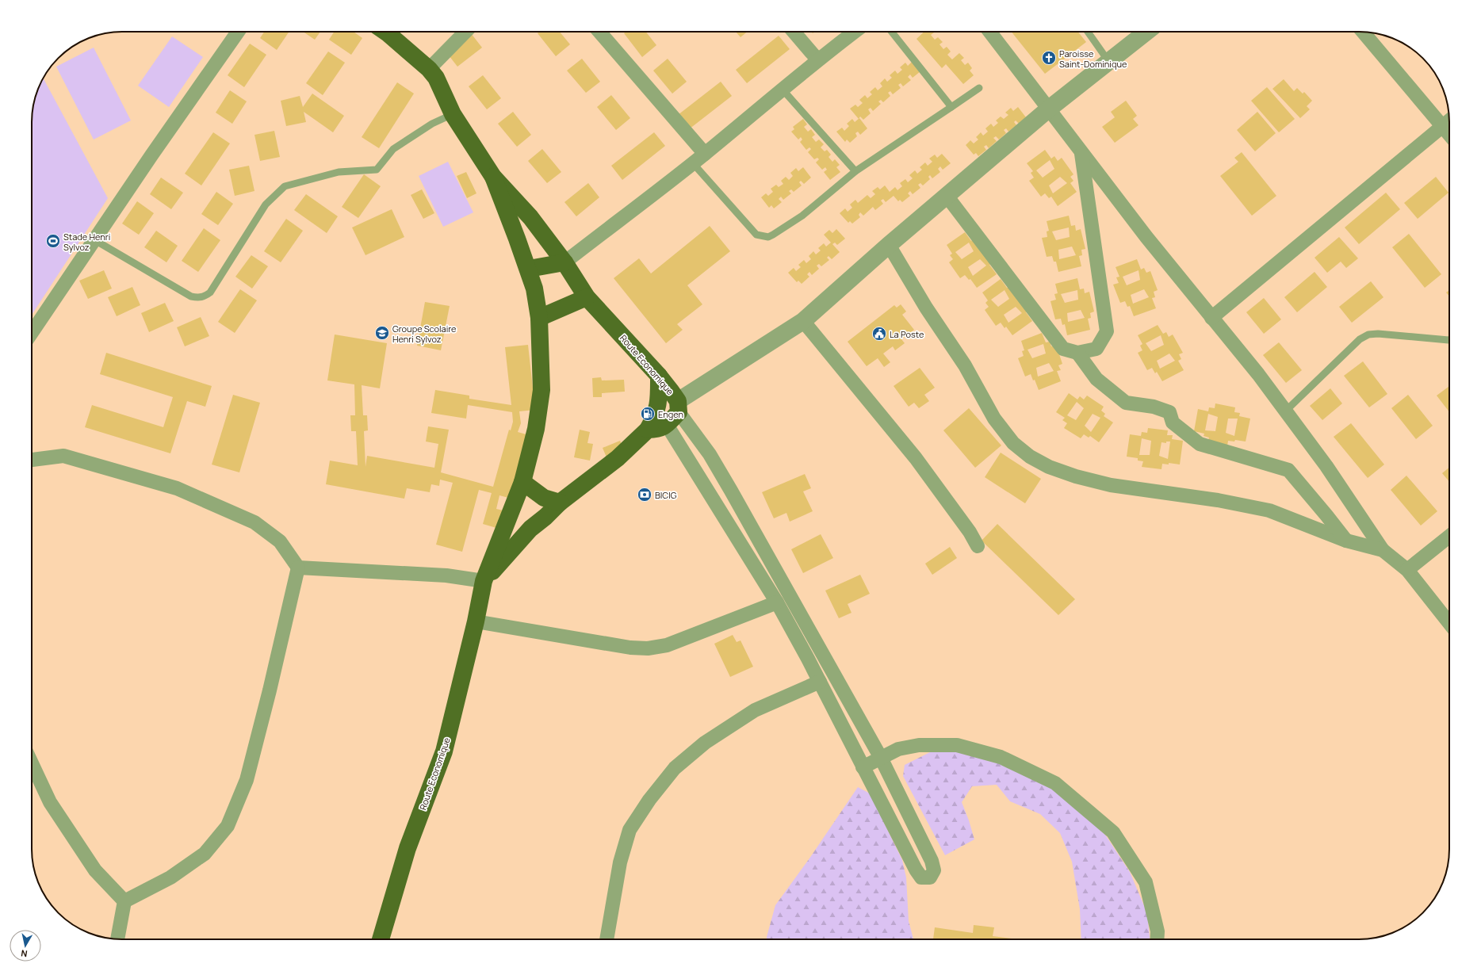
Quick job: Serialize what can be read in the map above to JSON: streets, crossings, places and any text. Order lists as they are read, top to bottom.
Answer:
{
  "streets": {
    "highway": ["Route Economique"]
  },
  "places": {
    "church": ["Paroisse Saint-Dominique"],
    "sports": ["Stade Henri Sylvoz"],
    "school or university": ["Groupe Scolaire Henri Sylvoz"],
    "public building": ["La Poste"],
    "fuel station": ["Engen"],
    "bank": ["BICIG"]
  },
  "north": "bottom"
}
